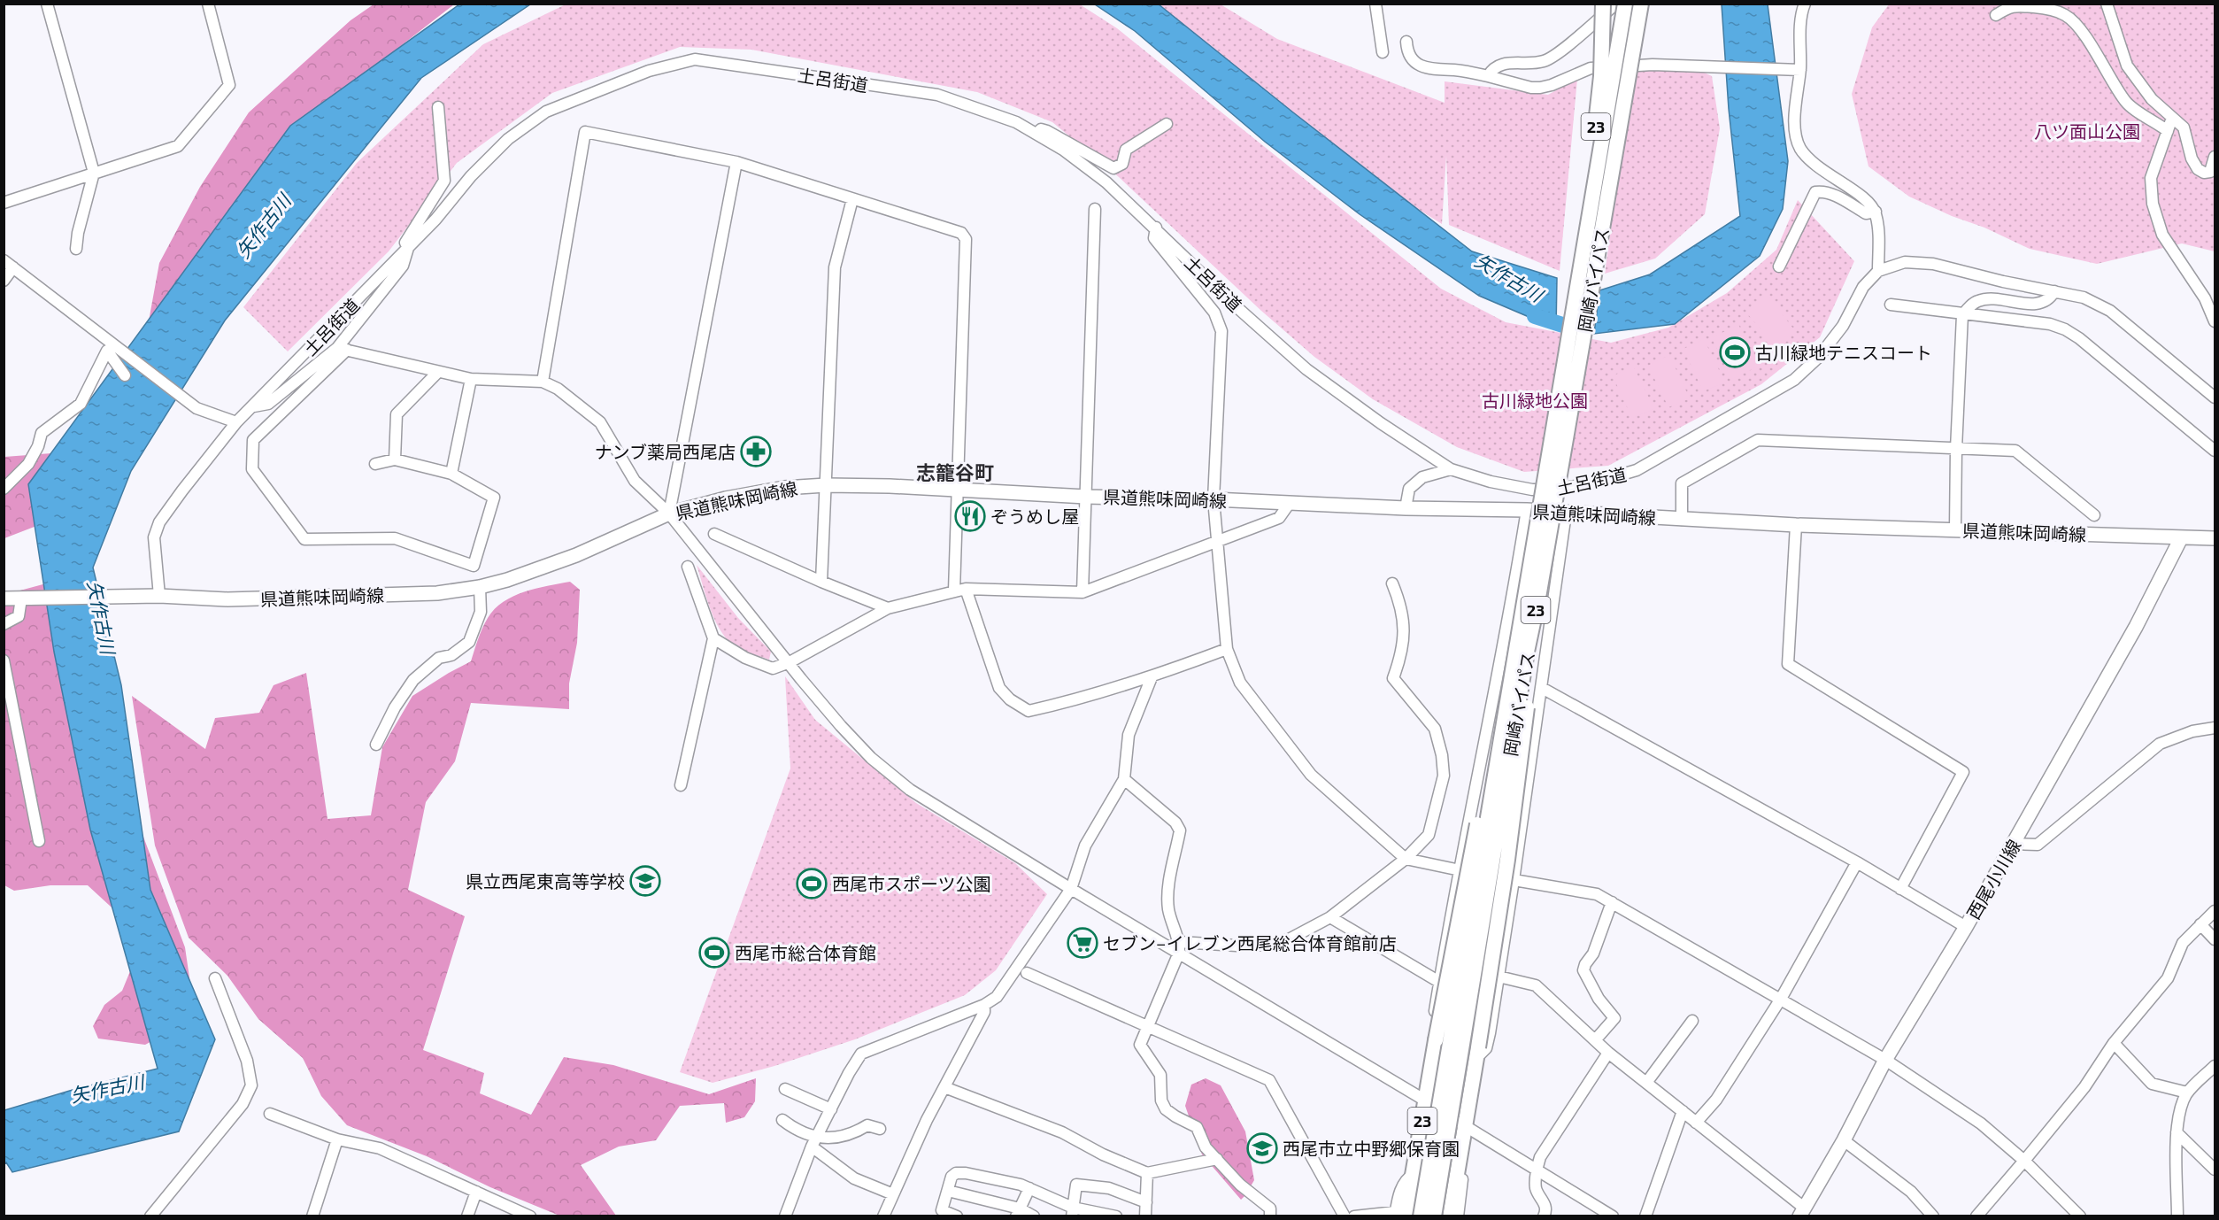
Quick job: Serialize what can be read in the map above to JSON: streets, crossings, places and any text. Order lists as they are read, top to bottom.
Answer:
{
  "streets": {
    "highway": ["23", "岡崎バイパス"],
    "main road": ["県道熊味岡崎線", "西尾小川線"],
    "street": ["土呂街道"]
  },
  "crossings": [
    ["23", "岡崎バイパス"],
    ["県道熊味岡崎線", "西尾小川線"]
  ],
  "districts": ["志籠谷町"],
  "water": ["矢作古川"],
  "parks": ["八ツ面山公園", "古川緑地公園"],
  "places": {
    "sports": ["古川緑地テニスコート", "西尾市スポーツ公園", "西尾市総合体育館"],
    "pharmacy": ["ナンブ薬局西尾店"],
    "restaurant": ["ぞうめし屋"],
    "school or university": ["県立西尾東高等学校", "西尾市立中野郷保育園"],
    "supermarket": ["セブン−イレブン西尾総合体育館前店"]
  }
}
